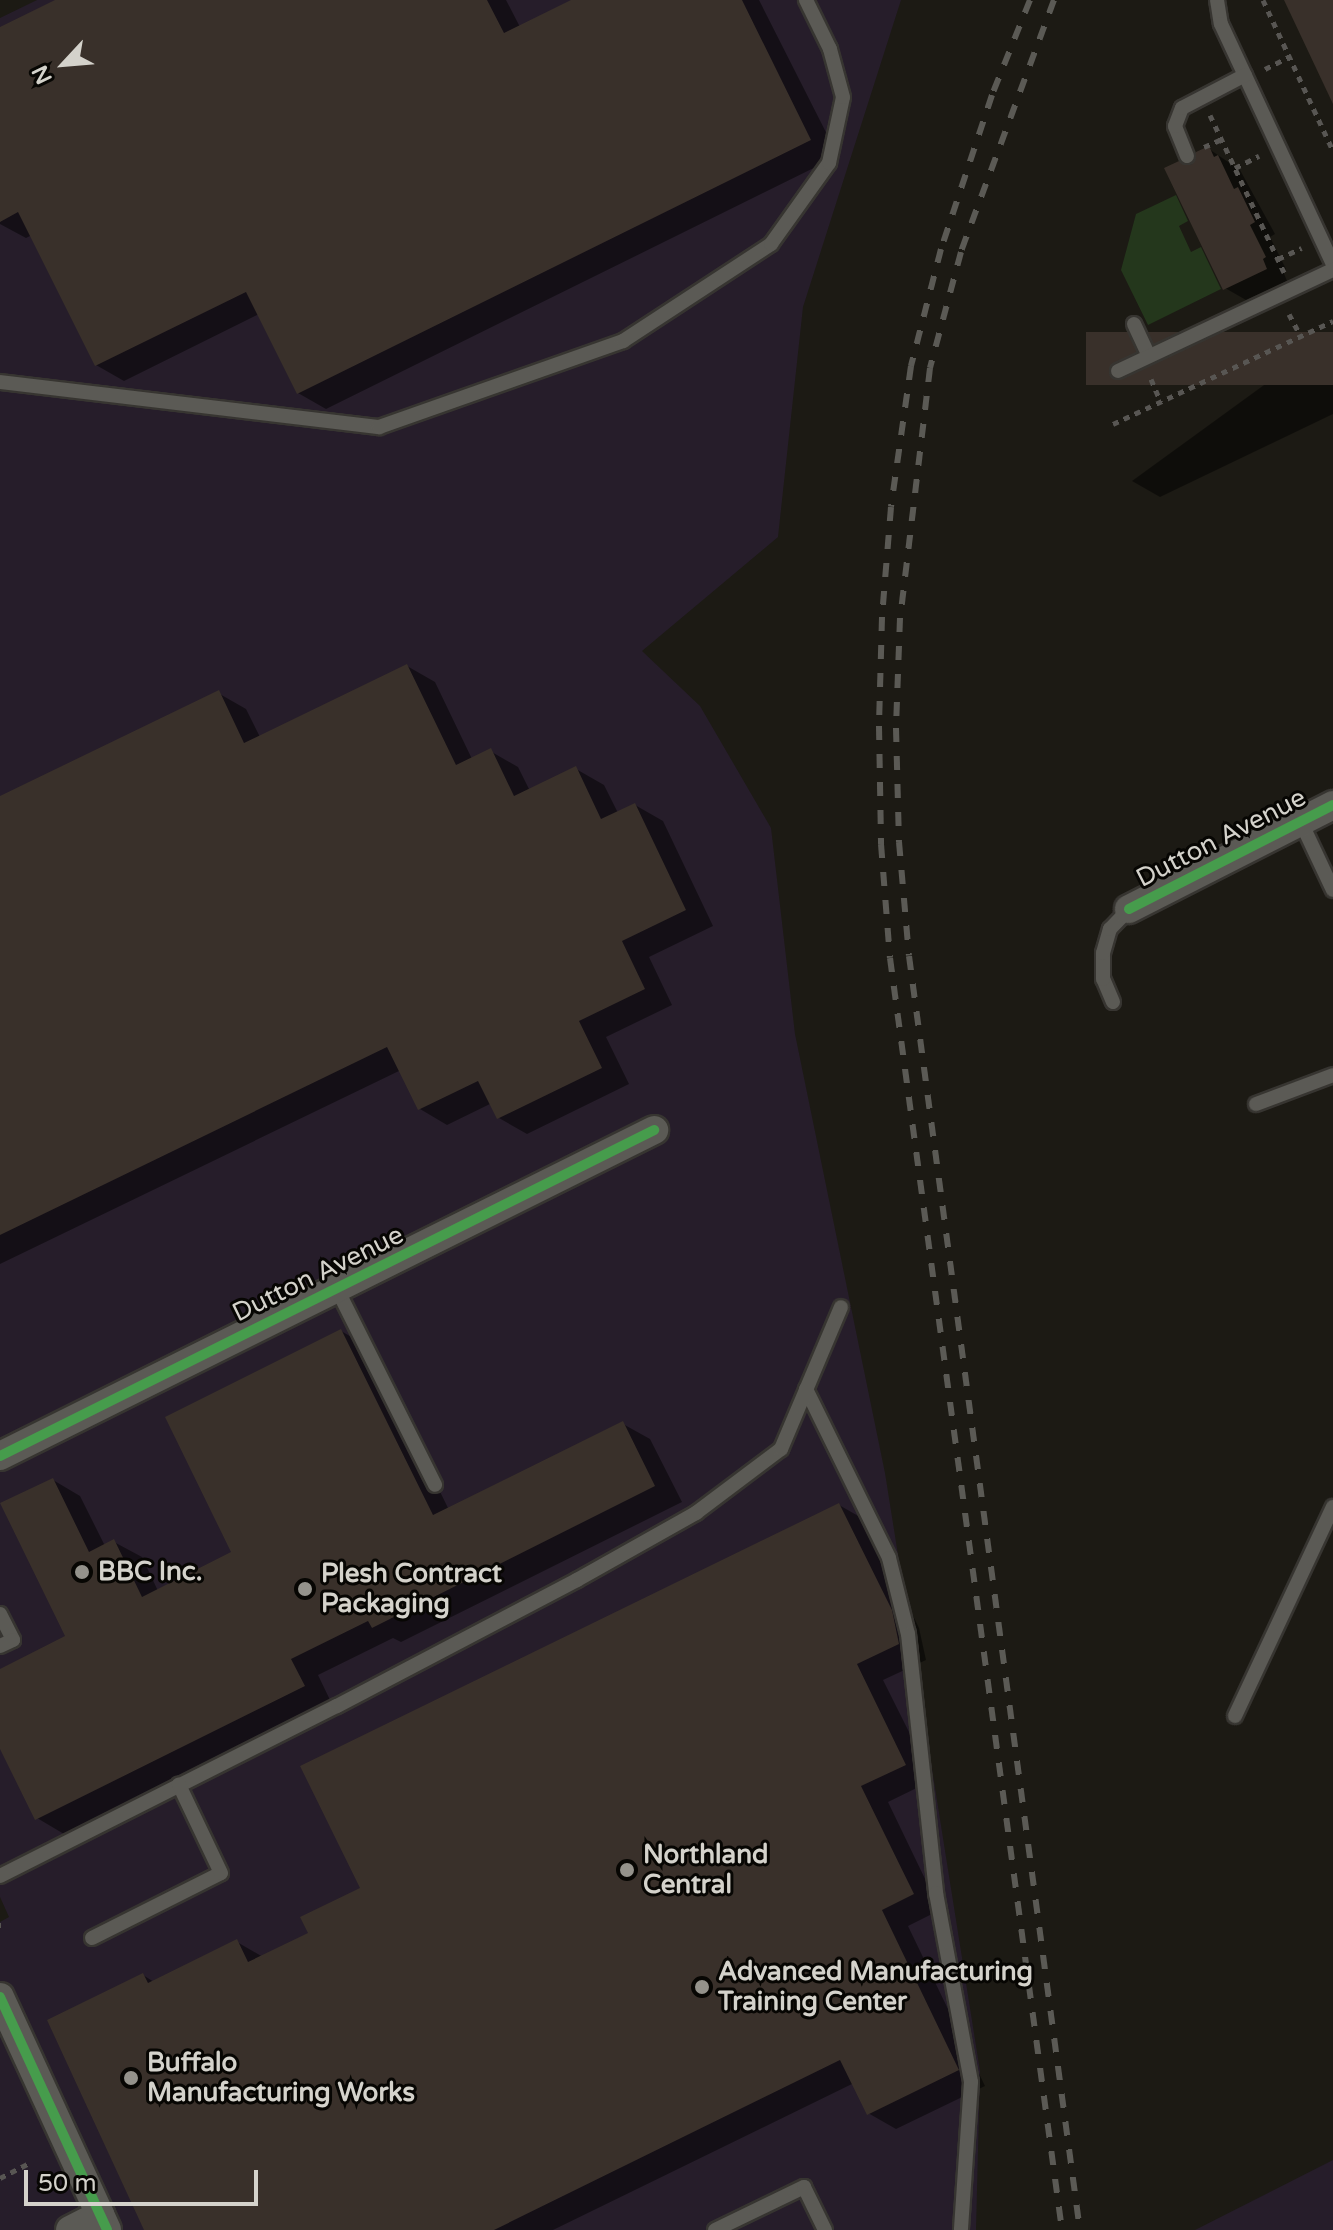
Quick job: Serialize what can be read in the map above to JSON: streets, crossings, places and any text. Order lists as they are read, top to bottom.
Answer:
{
  "streets": {
    "street": ["Dutton Avenue"]
  },
  "places": [
    "BBC Inc.",
    "Plesh Contract Packaging",
    "Northland Central",
    "Advanced Manufacturing Training Center",
    "Buffalo Manufacturing Works"
  ],
  "scale_bar": "50 m",
  "north": "bottom left"
}
